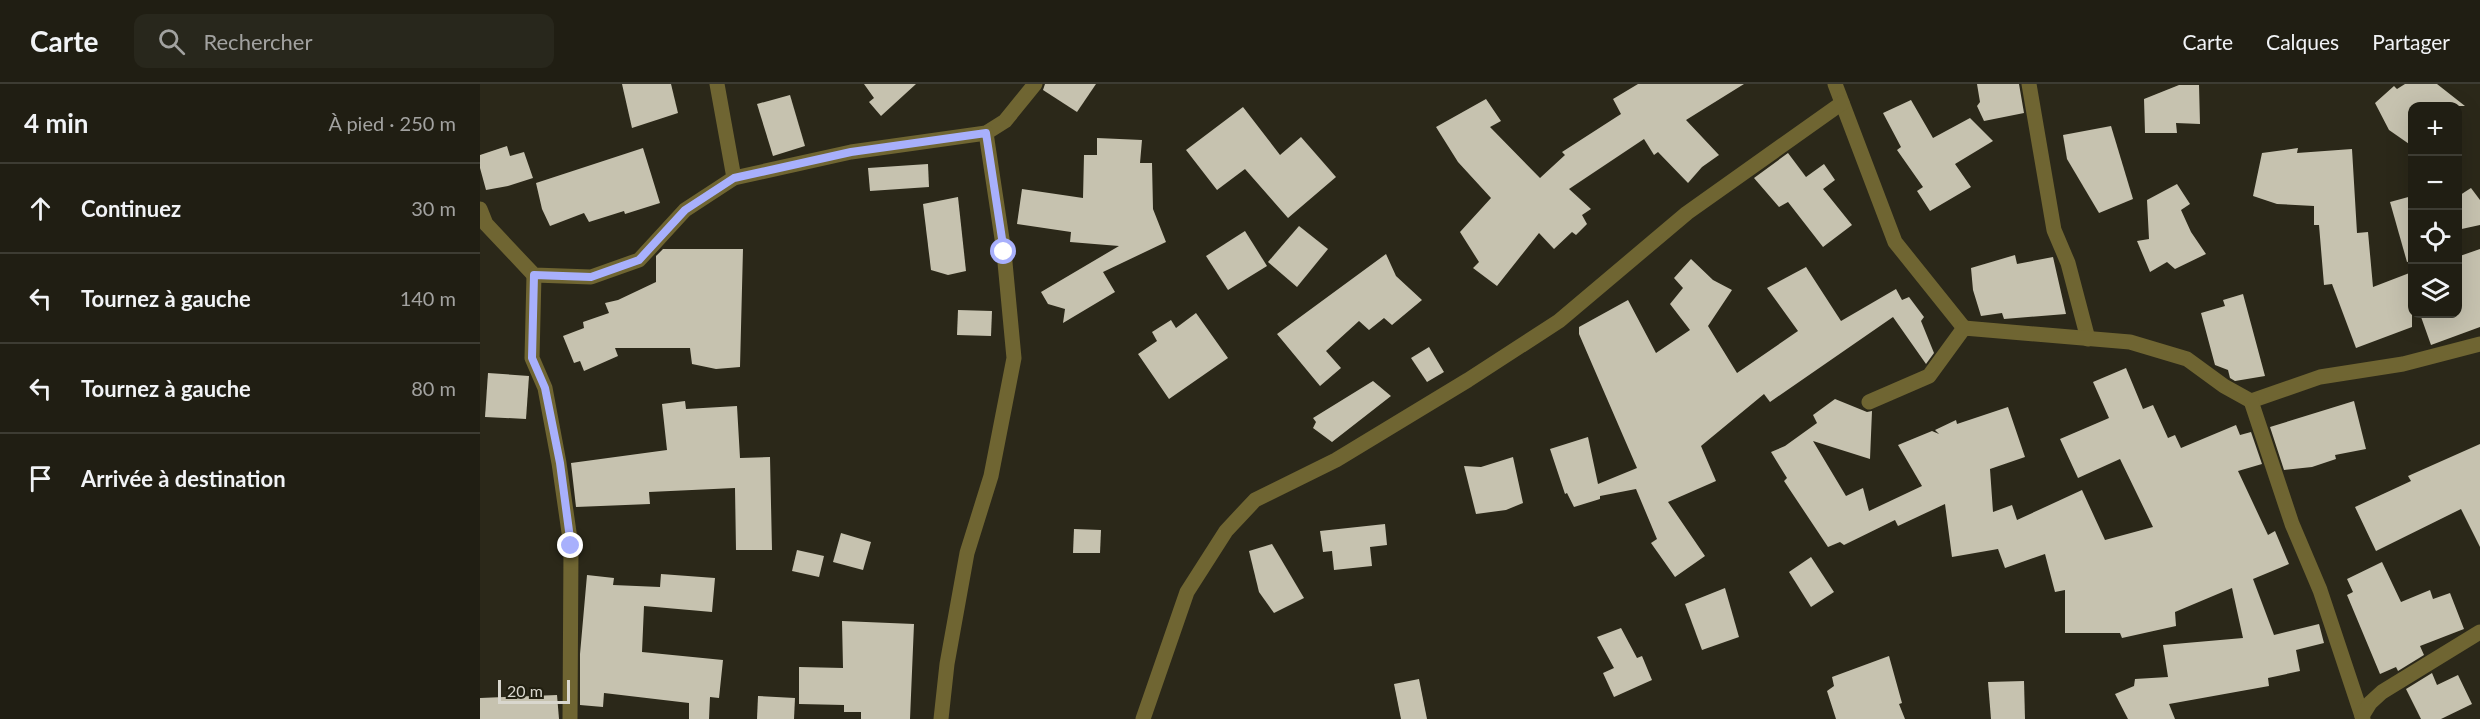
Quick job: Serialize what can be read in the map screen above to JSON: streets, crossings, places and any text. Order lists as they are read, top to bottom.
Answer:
{
  "scale_bar": "20 m",
  "page": {
    "header": "Carte",
    "search": "Rechercher",
    "nav": ["Carte", "Calques", "Partager"],
    "heading": ["4 min", "À pied · 250 m"],
    "map_buttons": ["+", "−"],
    "list": [
      ["Continuez", "30 m"],
      ["Tournez à gauche", "140 m"],
      ["Tournez à gauche", "80 m"],
      "Arrivée à destination"
    ],
    "scale": "20 m"
  }
}
